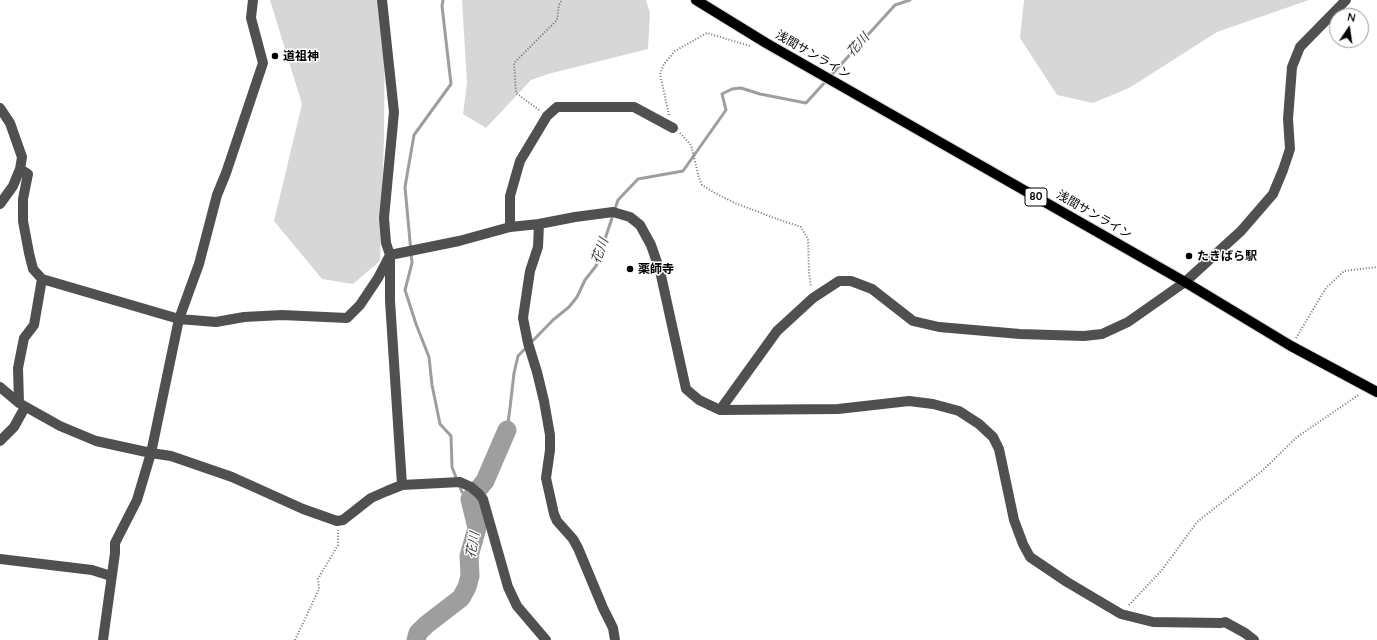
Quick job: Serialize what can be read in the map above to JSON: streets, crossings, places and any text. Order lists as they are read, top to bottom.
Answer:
{
  "streets": {
    "main road": ["浅間サンライン", "80"]
  },
  "water": ["花川"],
  "places": ["道祖神", "たきばら駅", "薬師寺"],
  "north": "top"
}
